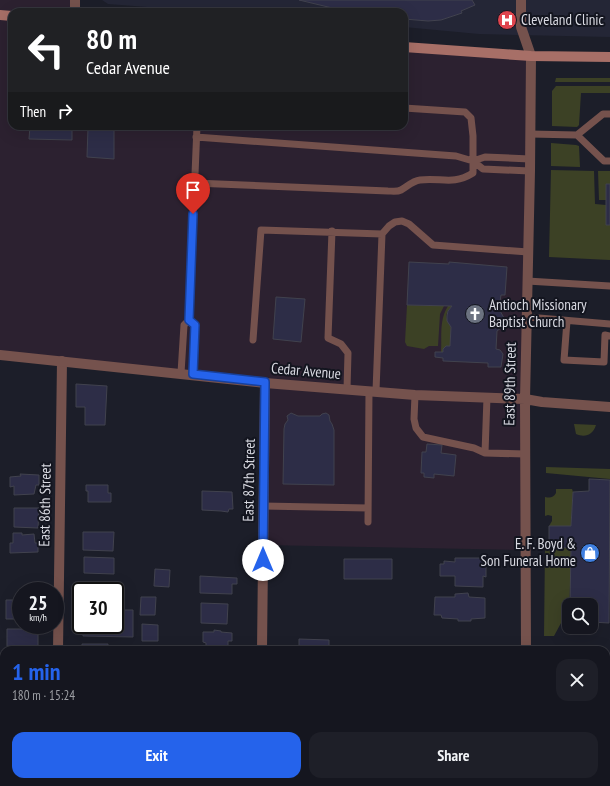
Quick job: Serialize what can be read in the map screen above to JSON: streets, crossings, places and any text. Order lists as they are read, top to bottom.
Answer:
{
  "streets": {
    "street": [
      "Cedar Avenue",
      "East 89th Street",
      "East 87th Street",
      "East 86th Street"
    ]
  },
  "crossings": [
    ["Cedar Avenue", "East 89th Street"],
    ["Cedar Avenue", "East 87th Street"],
    ["Cedar Avenue", "East 86th Street"]
  ],
  "places": {
    "hospital": ["Cleveland Clinic"],
    "church": ["Antioch Missionary Baptist Church"],
    "shop": ["E. F. Boyd & Son Funeral Home"]
  },
  "page": {
    "turn": ["80 m", "Cedar Avenue"],
    "then": "Then",
    "speed": "25 km/h",
    "limit": "30",
    "heading": ["1 min", "180 m · 15:24"],
    "buttons": ["Exit", "Share"]
  }
}
